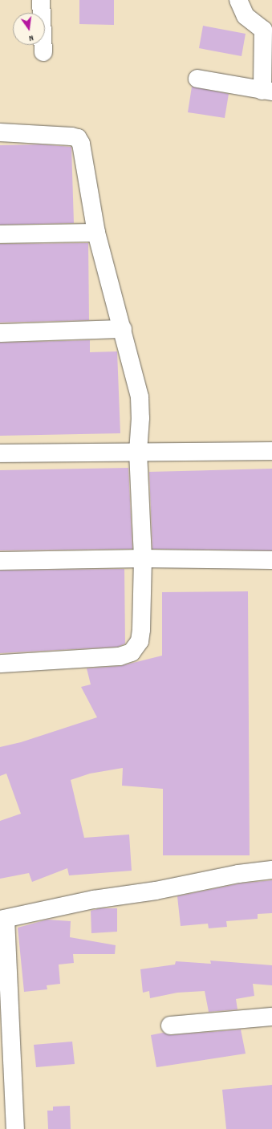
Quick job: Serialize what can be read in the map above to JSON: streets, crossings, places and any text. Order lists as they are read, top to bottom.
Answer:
{
  "north": "bottom"
}
